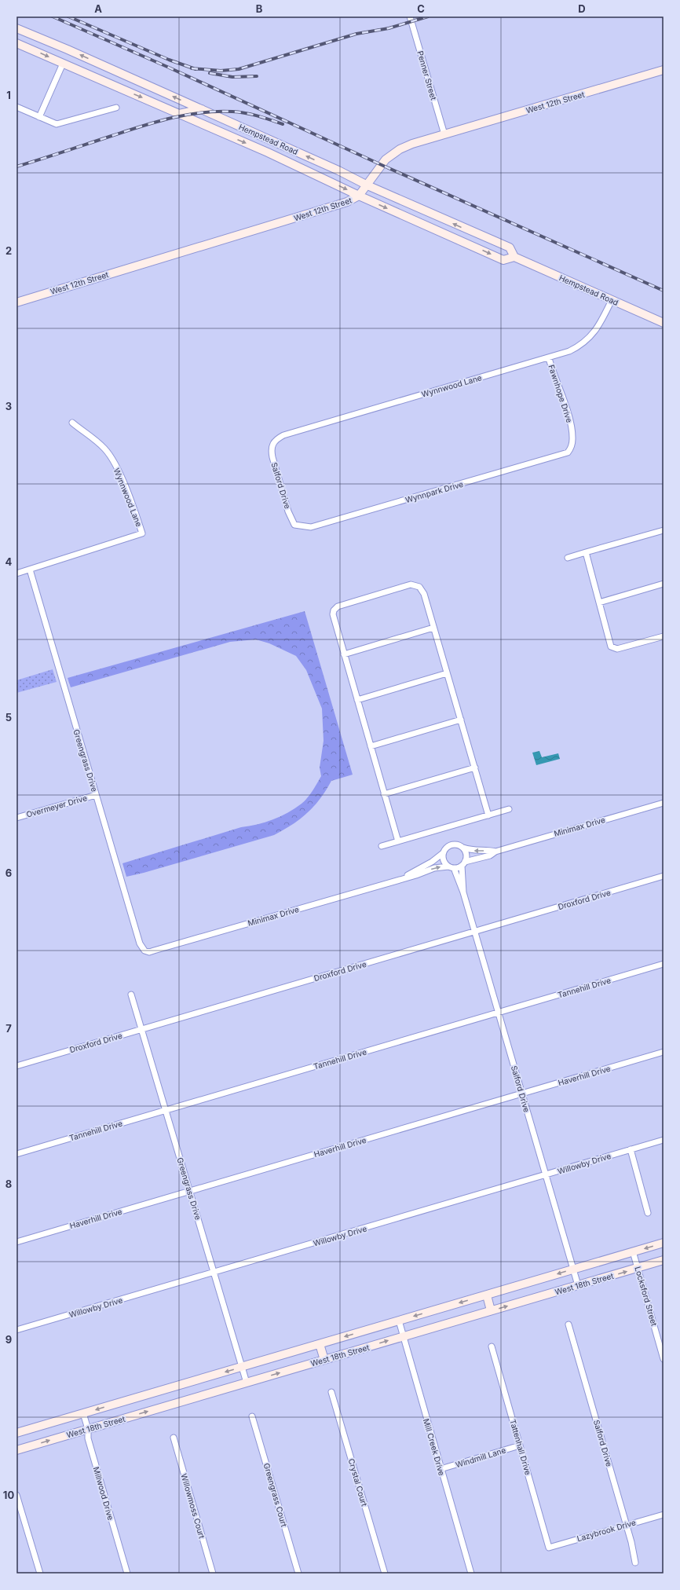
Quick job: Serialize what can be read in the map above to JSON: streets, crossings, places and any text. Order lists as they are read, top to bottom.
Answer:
{
  "streets": {
    "main road": ["West 12th Street", "Hempstead Road", "West 18th Street"],
    "street": [
      "Penner Street",
      "Wynnwood Lane",
      "Fawnhope Drive",
      "Salford Drive",
      "Wynnpark Drive",
      "Greengrass Drive",
      "Overmeyer Drive",
      "Minimax Drive",
      "Droxford Drive",
      "Tannehill Drive",
      "Haverhill Drive",
      "Willowby Drive",
      "Locksford Street",
      "Mill Creek Drive",
      "Tattenhall Drive",
      "Windmill Lane",
      "Crystal Court",
      "Millwood Drive",
      "Greengrass Court",
      "Willowmoss Court",
      "Lazybrook Drive"
    ]
  },
  "crossings": [
    ["Penner Street", "West 12th Street"],
    ["West 12th Street", "Hempstead Road"],
    ["Hempstead Road", "Wynnwood Lane"],
    ["Wynnwood Lane", "Fawnhope Drive"],
    ["Wynnwood Lane", "Salford Drive"],
    ["Wynnwood Lane", "Greengrass Drive"],
    ["Fawnhope Drive", "Wynnpark Drive"],
    ["Salford Drive", "Wynnpark Drive"],
    ["Salford Drive", "Minimax Drive"],
    ["Salford Drive", "Droxford Drive"],
    ["Salford Drive", "Tannehill Drive"],
    ["Salford Drive", "Haverhill Drive"],
    ["Salford Drive", "Willowby Drive"],
    ["Salford Drive", "West 18th Street"],
    ["Salford Drive", "Lazybrook Drive"],
    ["Greengrass Drive", "Overmeyer Drive"],
    ["Greengrass Drive", "Minimax Drive"],
    ["Greengrass Drive", "Droxford Drive"],
    ["Greengrass Drive", "Tannehill Drive"],
    ["Greengrass Drive", "Haverhill Drive"],
    ["Greengrass Drive", "Willowby Drive"],
    ["Greengrass Drive", "West 18th Street"],
    ["West 18th Street", "Locksford Street"],
    ["West 18th Street", "Mill Creek Drive"],
    ["West 18th Street", "Millwood Drive"],
    ["Mill Creek Drive", "Windmill Lane"],
    ["Tattenhall Drive", "Windmill Lane"],
    ["Tattenhall Drive", "Lazybrook Drive"]
  ],
  "grid": {
    "columns": [
      "A",
      "B",
      "C",
      "D"
    ],
    "rows": [
      "1",
      "2",
      "3",
      "4",
      "5",
      "6",
      "7",
      "8",
      "9",
      "10"
    ]
  }
}
